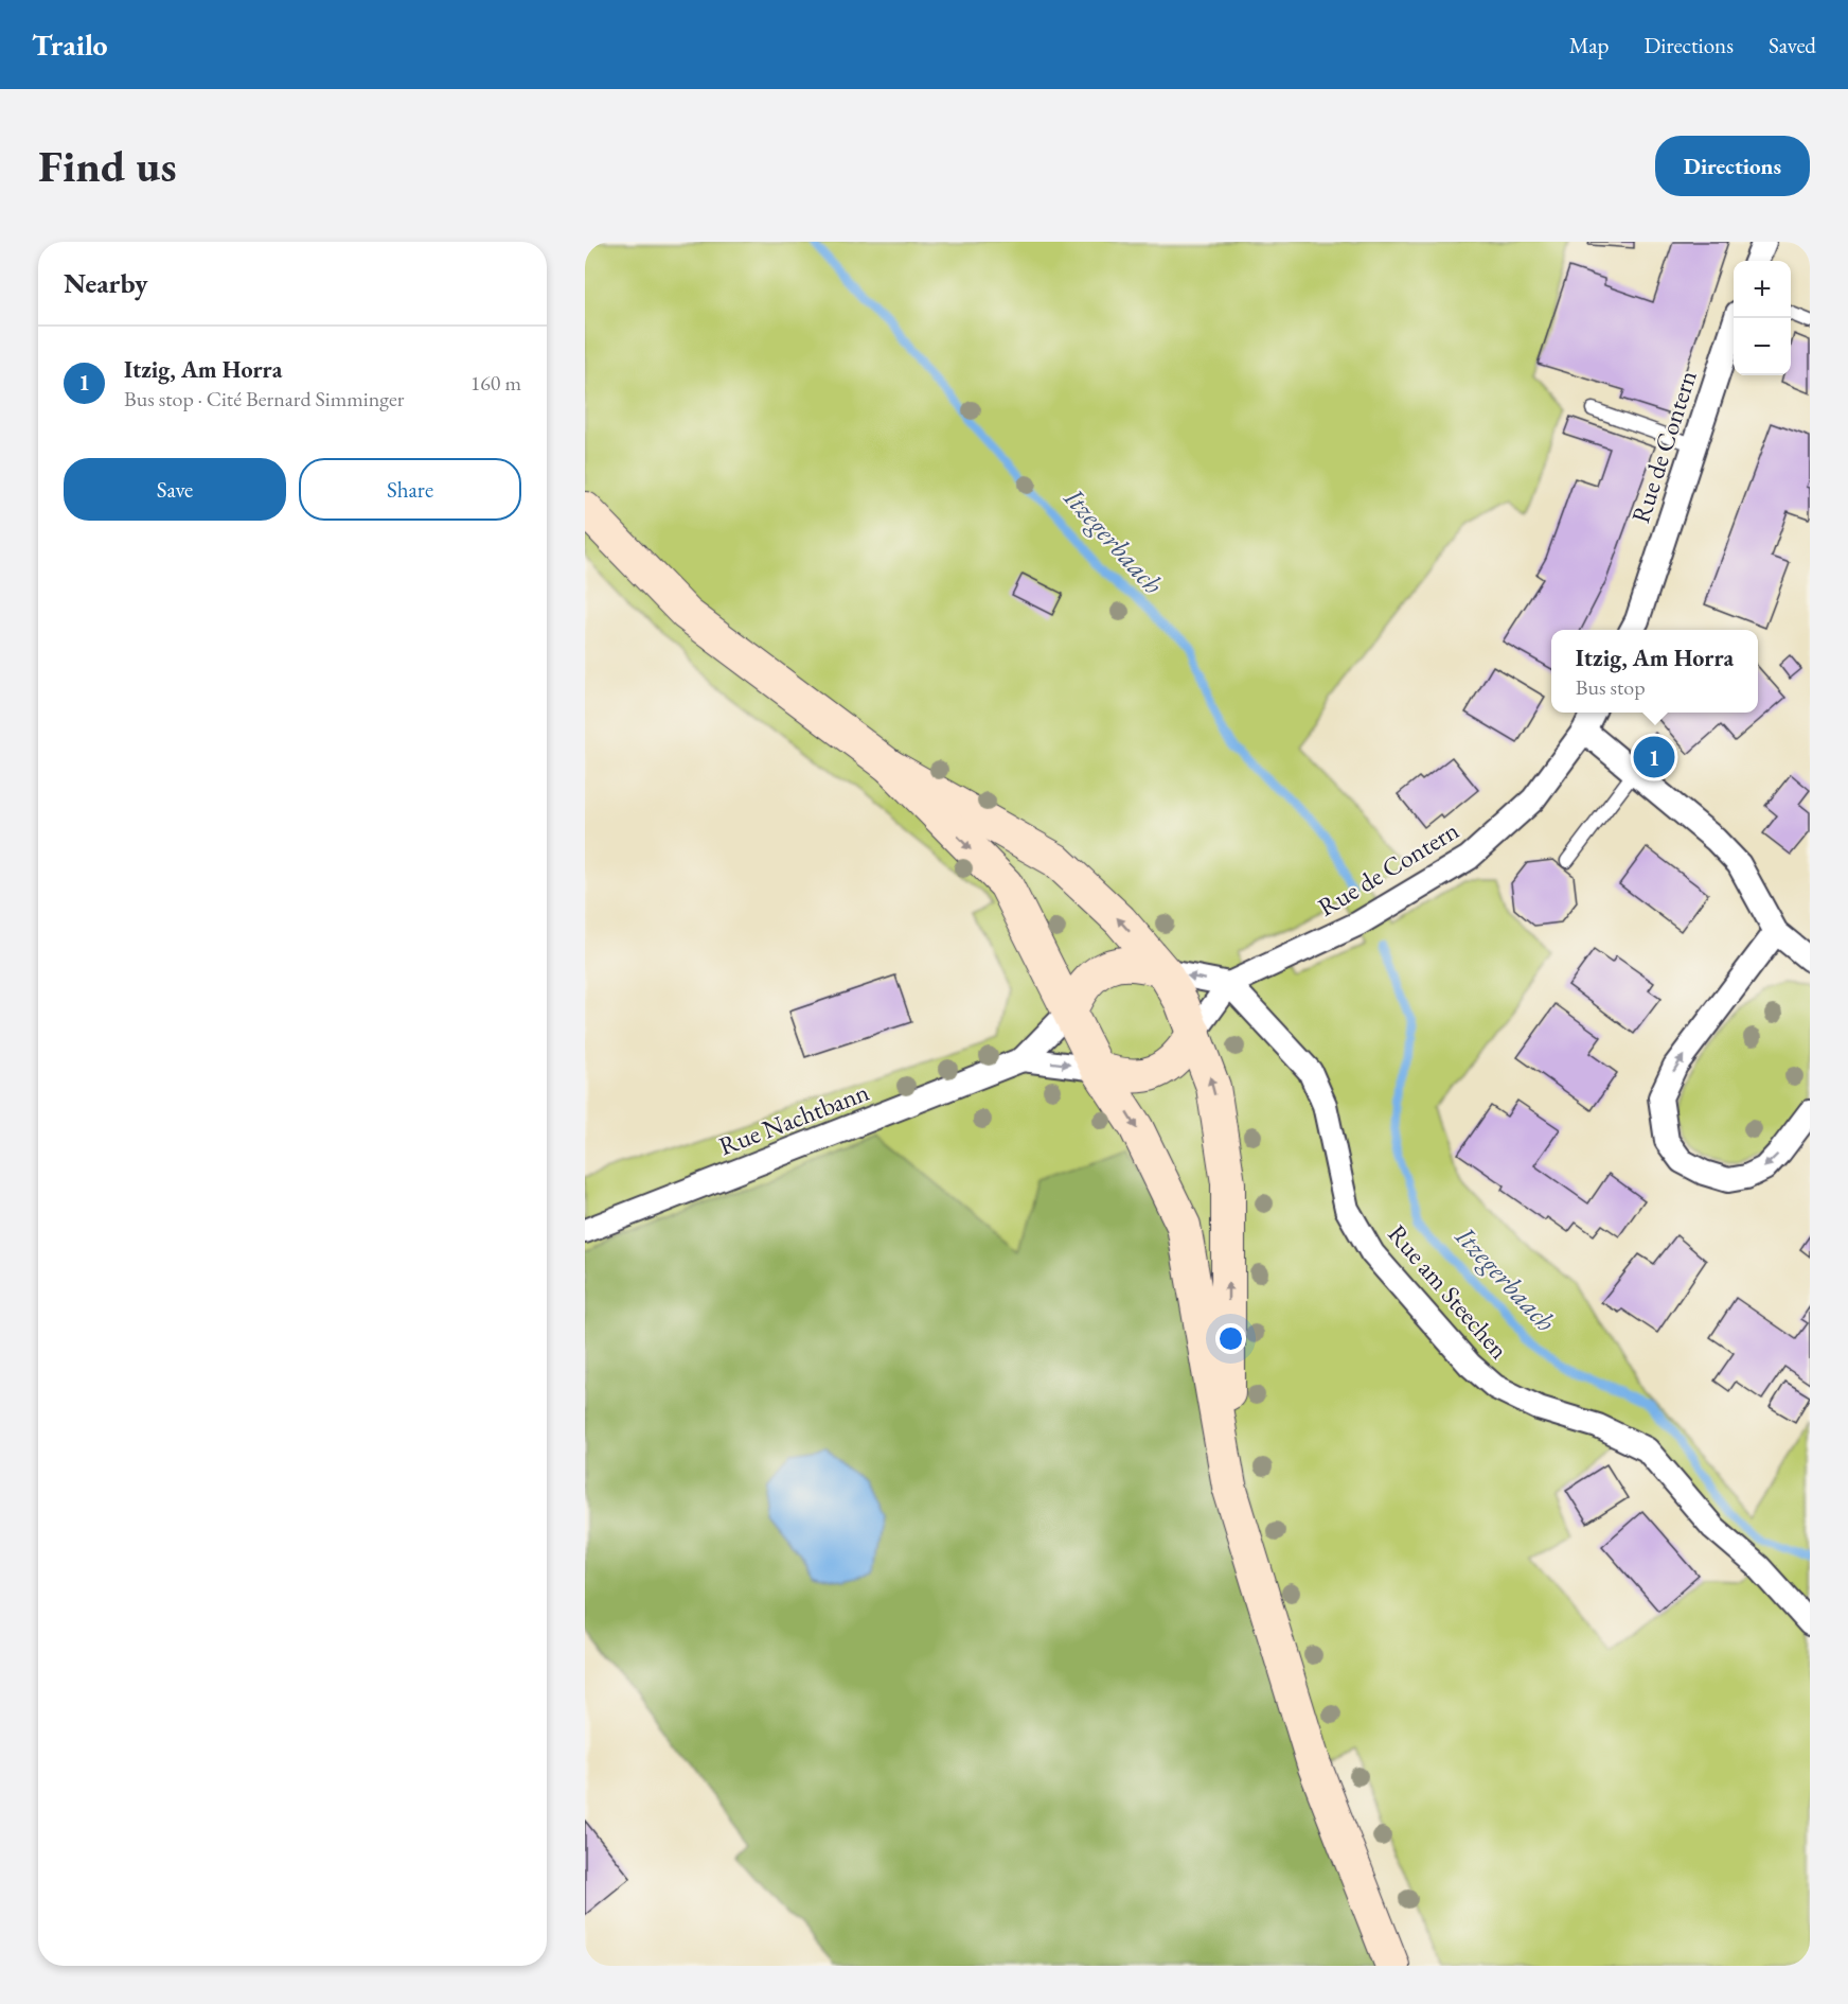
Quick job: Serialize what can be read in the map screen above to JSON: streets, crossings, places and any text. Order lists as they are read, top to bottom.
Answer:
{
  "streets": {
    "street": ["Rue de Contern", "Rue Nachtbann", "Rue am Steechen"]
  },
  "crossings": [
    ["Rue de Contern", "Rue Nachtbann"],
    ["Rue de Contern", "Rue am Steechen"]
  ],
  "water": ["Itzegerbaach"],
  "page": {
    "header": "Trailo",
    "nav": ["Map", "Directions", "Saved"],
    "buttons": [
      "Directions",
      ["Save", "Share"]
    ],
    "title": "Find us",
    "heading": "Nearby",
    "map_buttons": ["+", "−"],
    "list": [
      {
        "mark": "1",
        "name": "Itzig, Am Horra",
        "note": "Bus stop · Cité Bernard Simminger",
        "value": "160 m"
      }
    ],
    "popup": ["Itzig, Am Horra", "Bus stop"],
    "pins": "1"
  }
}
